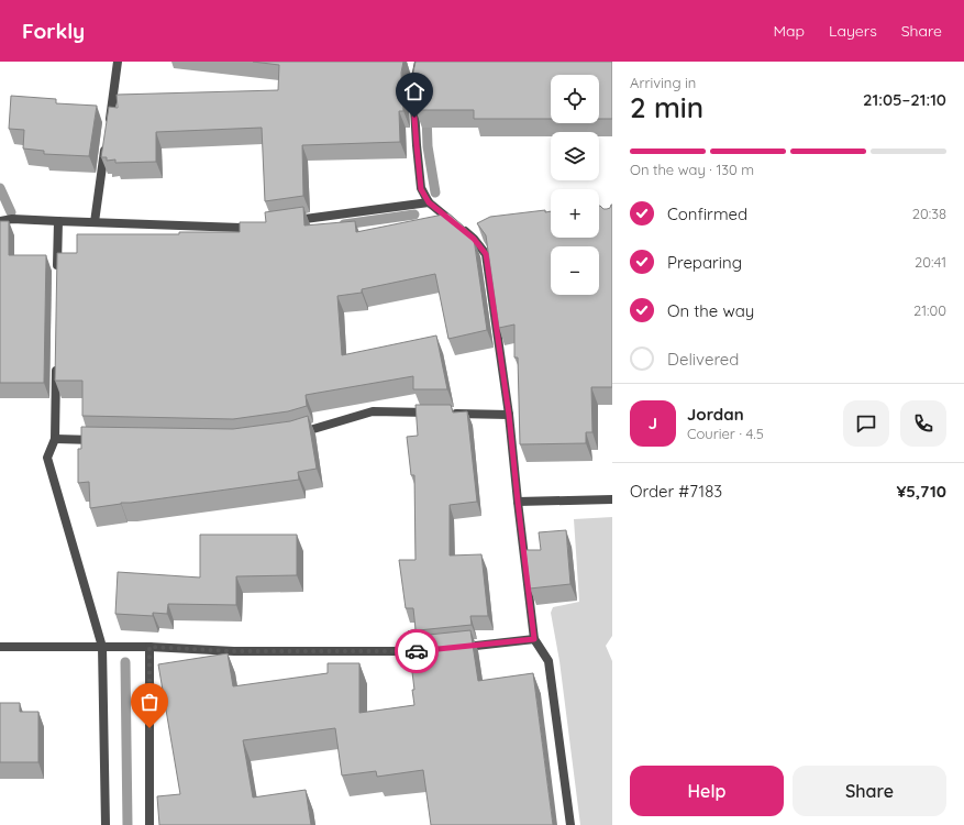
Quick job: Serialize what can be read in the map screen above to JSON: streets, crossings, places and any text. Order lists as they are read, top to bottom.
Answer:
{
  "page": {
    "header": "Forkly",
    "nav": ["Map", "Layers", "Share"],
    "heading": ["2 min", "Arriving in", "21:05–21:10"],
    "panel": [
      "Jordan",
      "Courier · 4.5",
      "Order #7183",
      "¥5,710"
    ],
    "map_buttons": ["+", "−"],
    "bar": "On the way · 130 m",
    "list": [
      ["Confirmed", "20:38"],
      ["Preparing", "20:41"],
      ["On the way", "21:00"],
      "Delivered"
    ],
    "round": "J",
    "buttons": ["Help", "Share"]
  }
}
